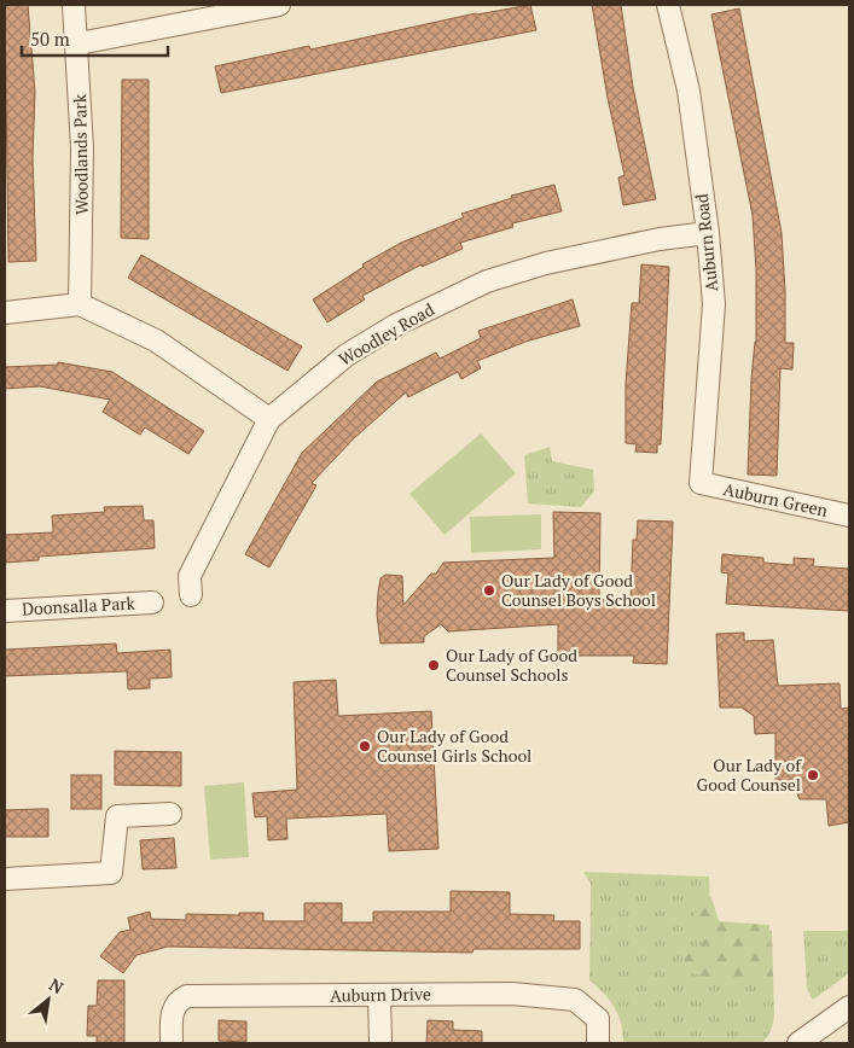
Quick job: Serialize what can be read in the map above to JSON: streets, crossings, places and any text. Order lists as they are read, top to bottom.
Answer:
{
  "streets": {
    "street": [
      "Woodlands Park",
      "Auburn Road",
      "Woodley Road",
      "Auburn Green",
      "Doonsalla Park",
      "Auburn Drive"
    ]
  },
  "crossings": [
    ["Auburn Road", "Woodley Road"],
    ["Auburn Road", "Auburn Green"]
  ],
  "places": [
    "Our Lady of Good Counsel Boys School",
    "Our Lady of Good Counsel Schools",
    "Our Lady of Good Counsel Girls School",
    "Our Lady of Good Counsel"
  ],
  "scale_bar": "50 m",
  "north": "top right"
}
